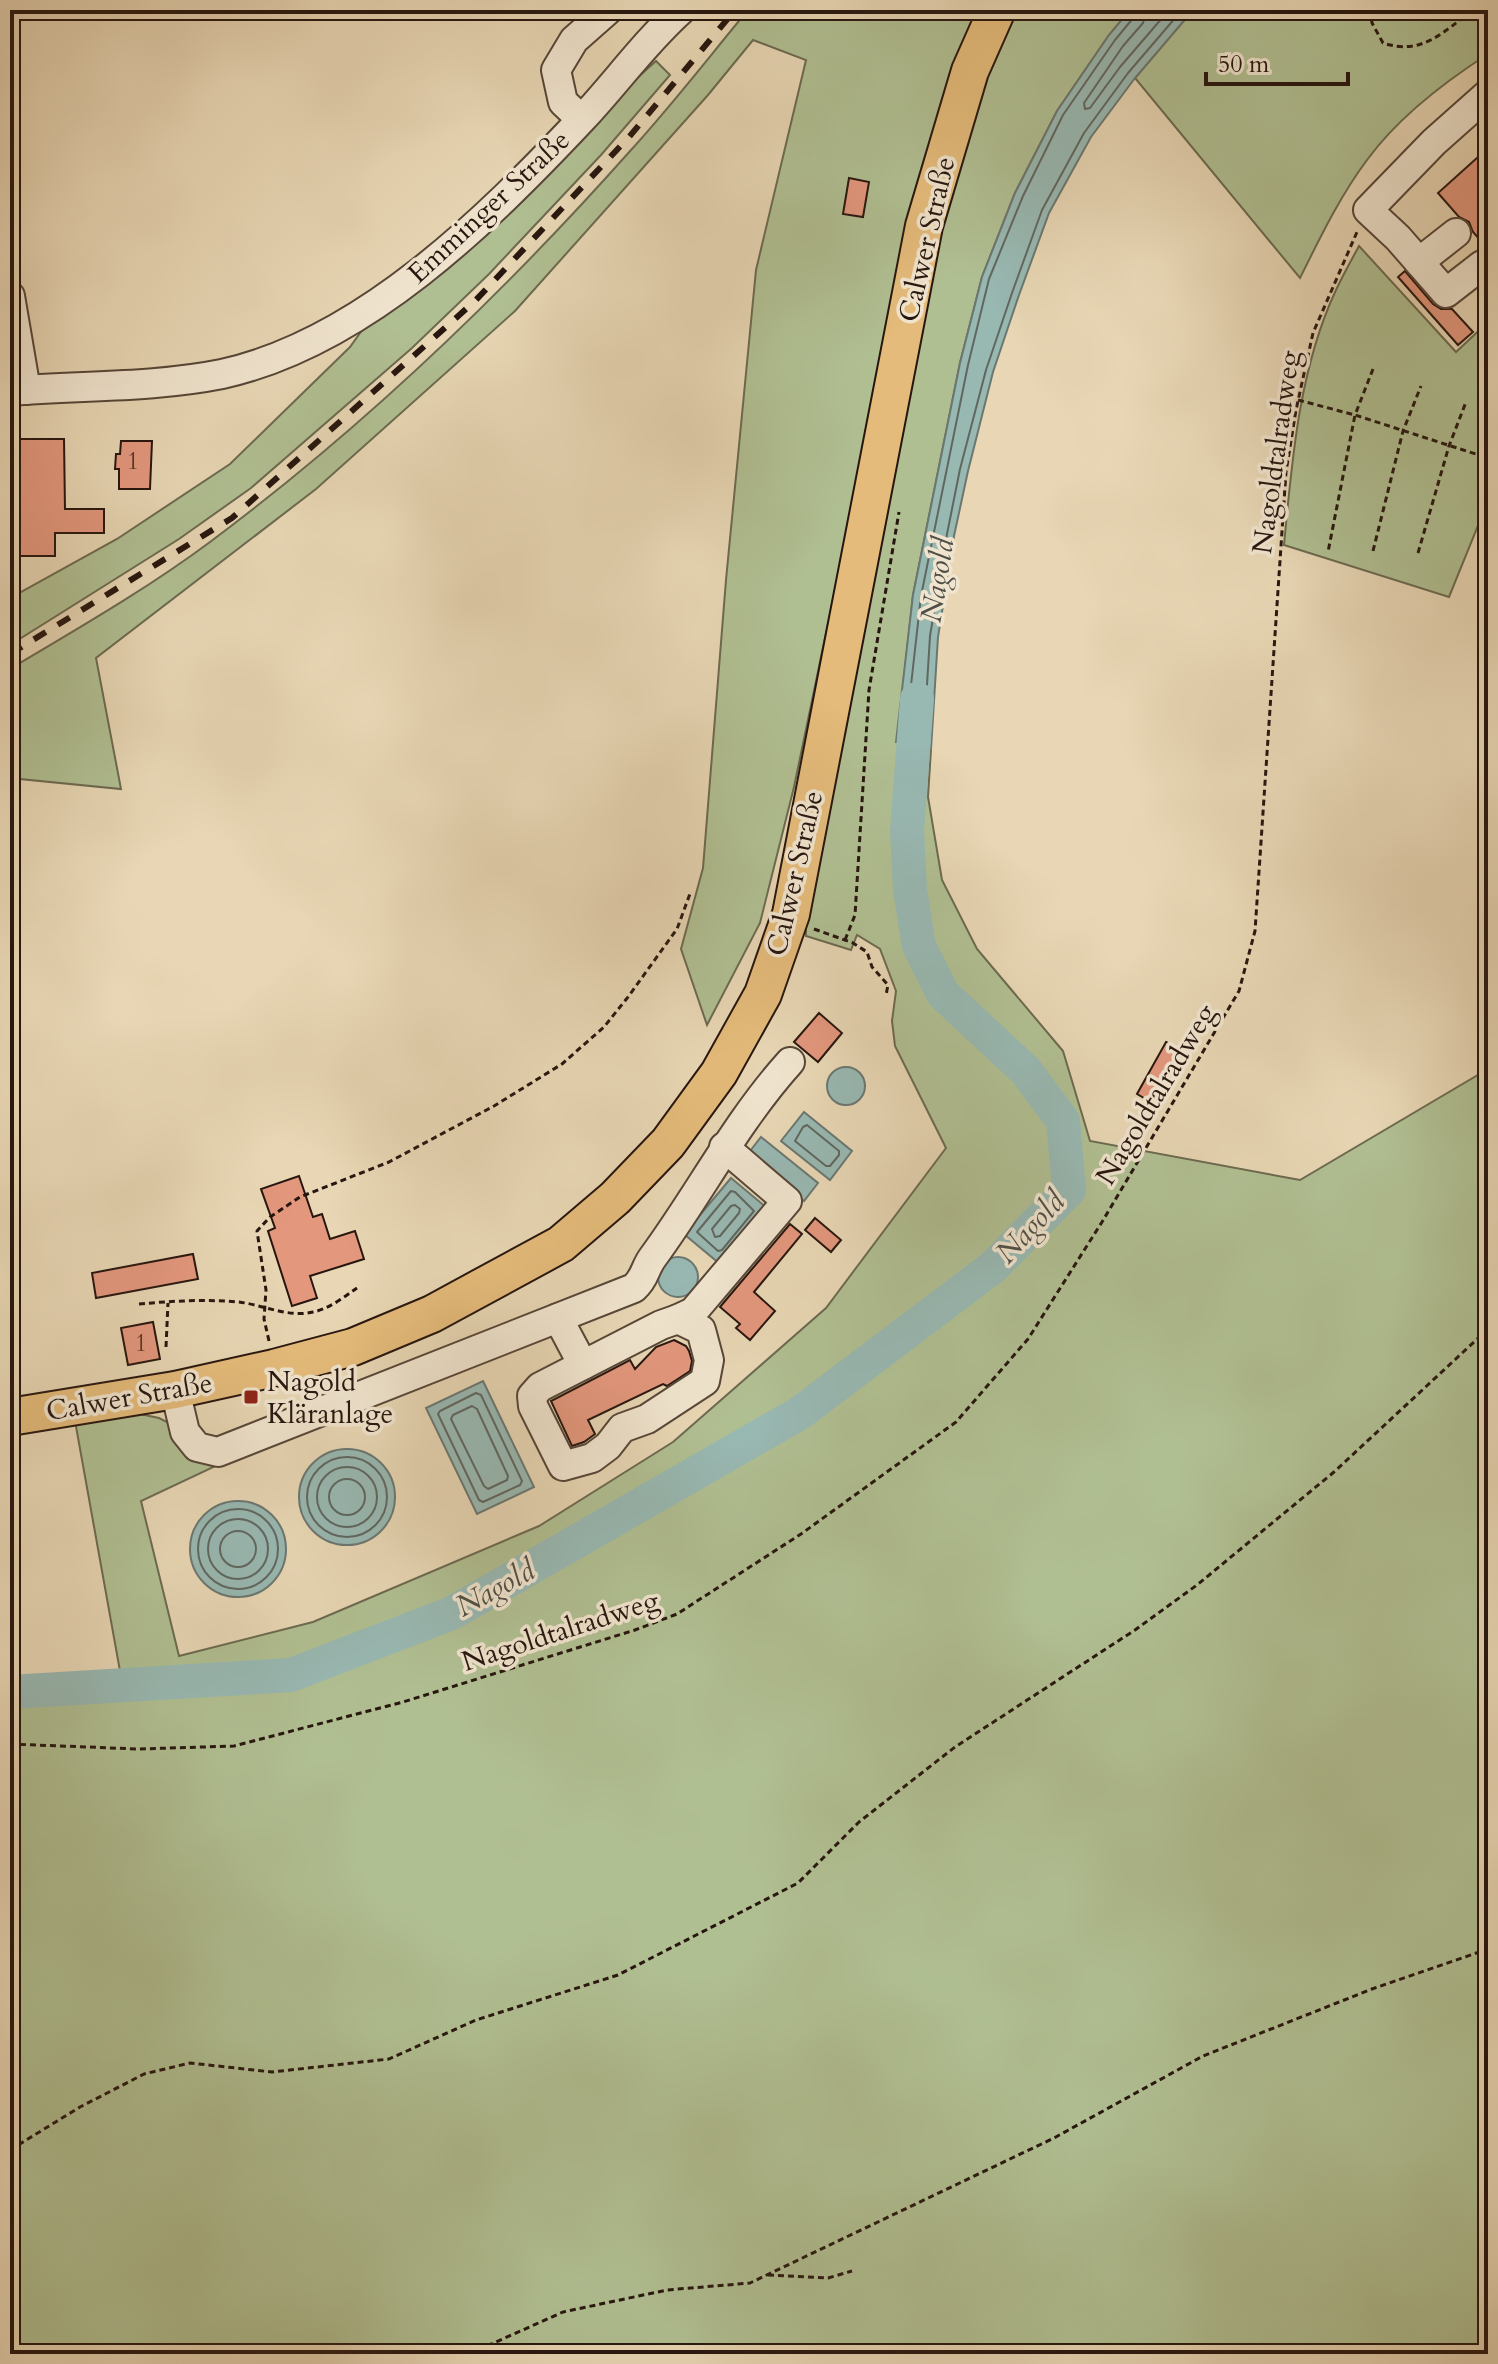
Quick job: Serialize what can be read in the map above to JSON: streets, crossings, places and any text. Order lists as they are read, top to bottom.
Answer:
{
  "streets": {
    "main road": ["Calwer Straße"],
    "street": ["Emminger Straße"],
    "path": ["Nagoldtalradweg"]
  },
  "water": ["Nagold"],
  "places": {
    "transit": ["Nagold Kläranlage"]
  },
  "house_numbers": ["1", "1"],
  "scale_bar": "50 m"
}
